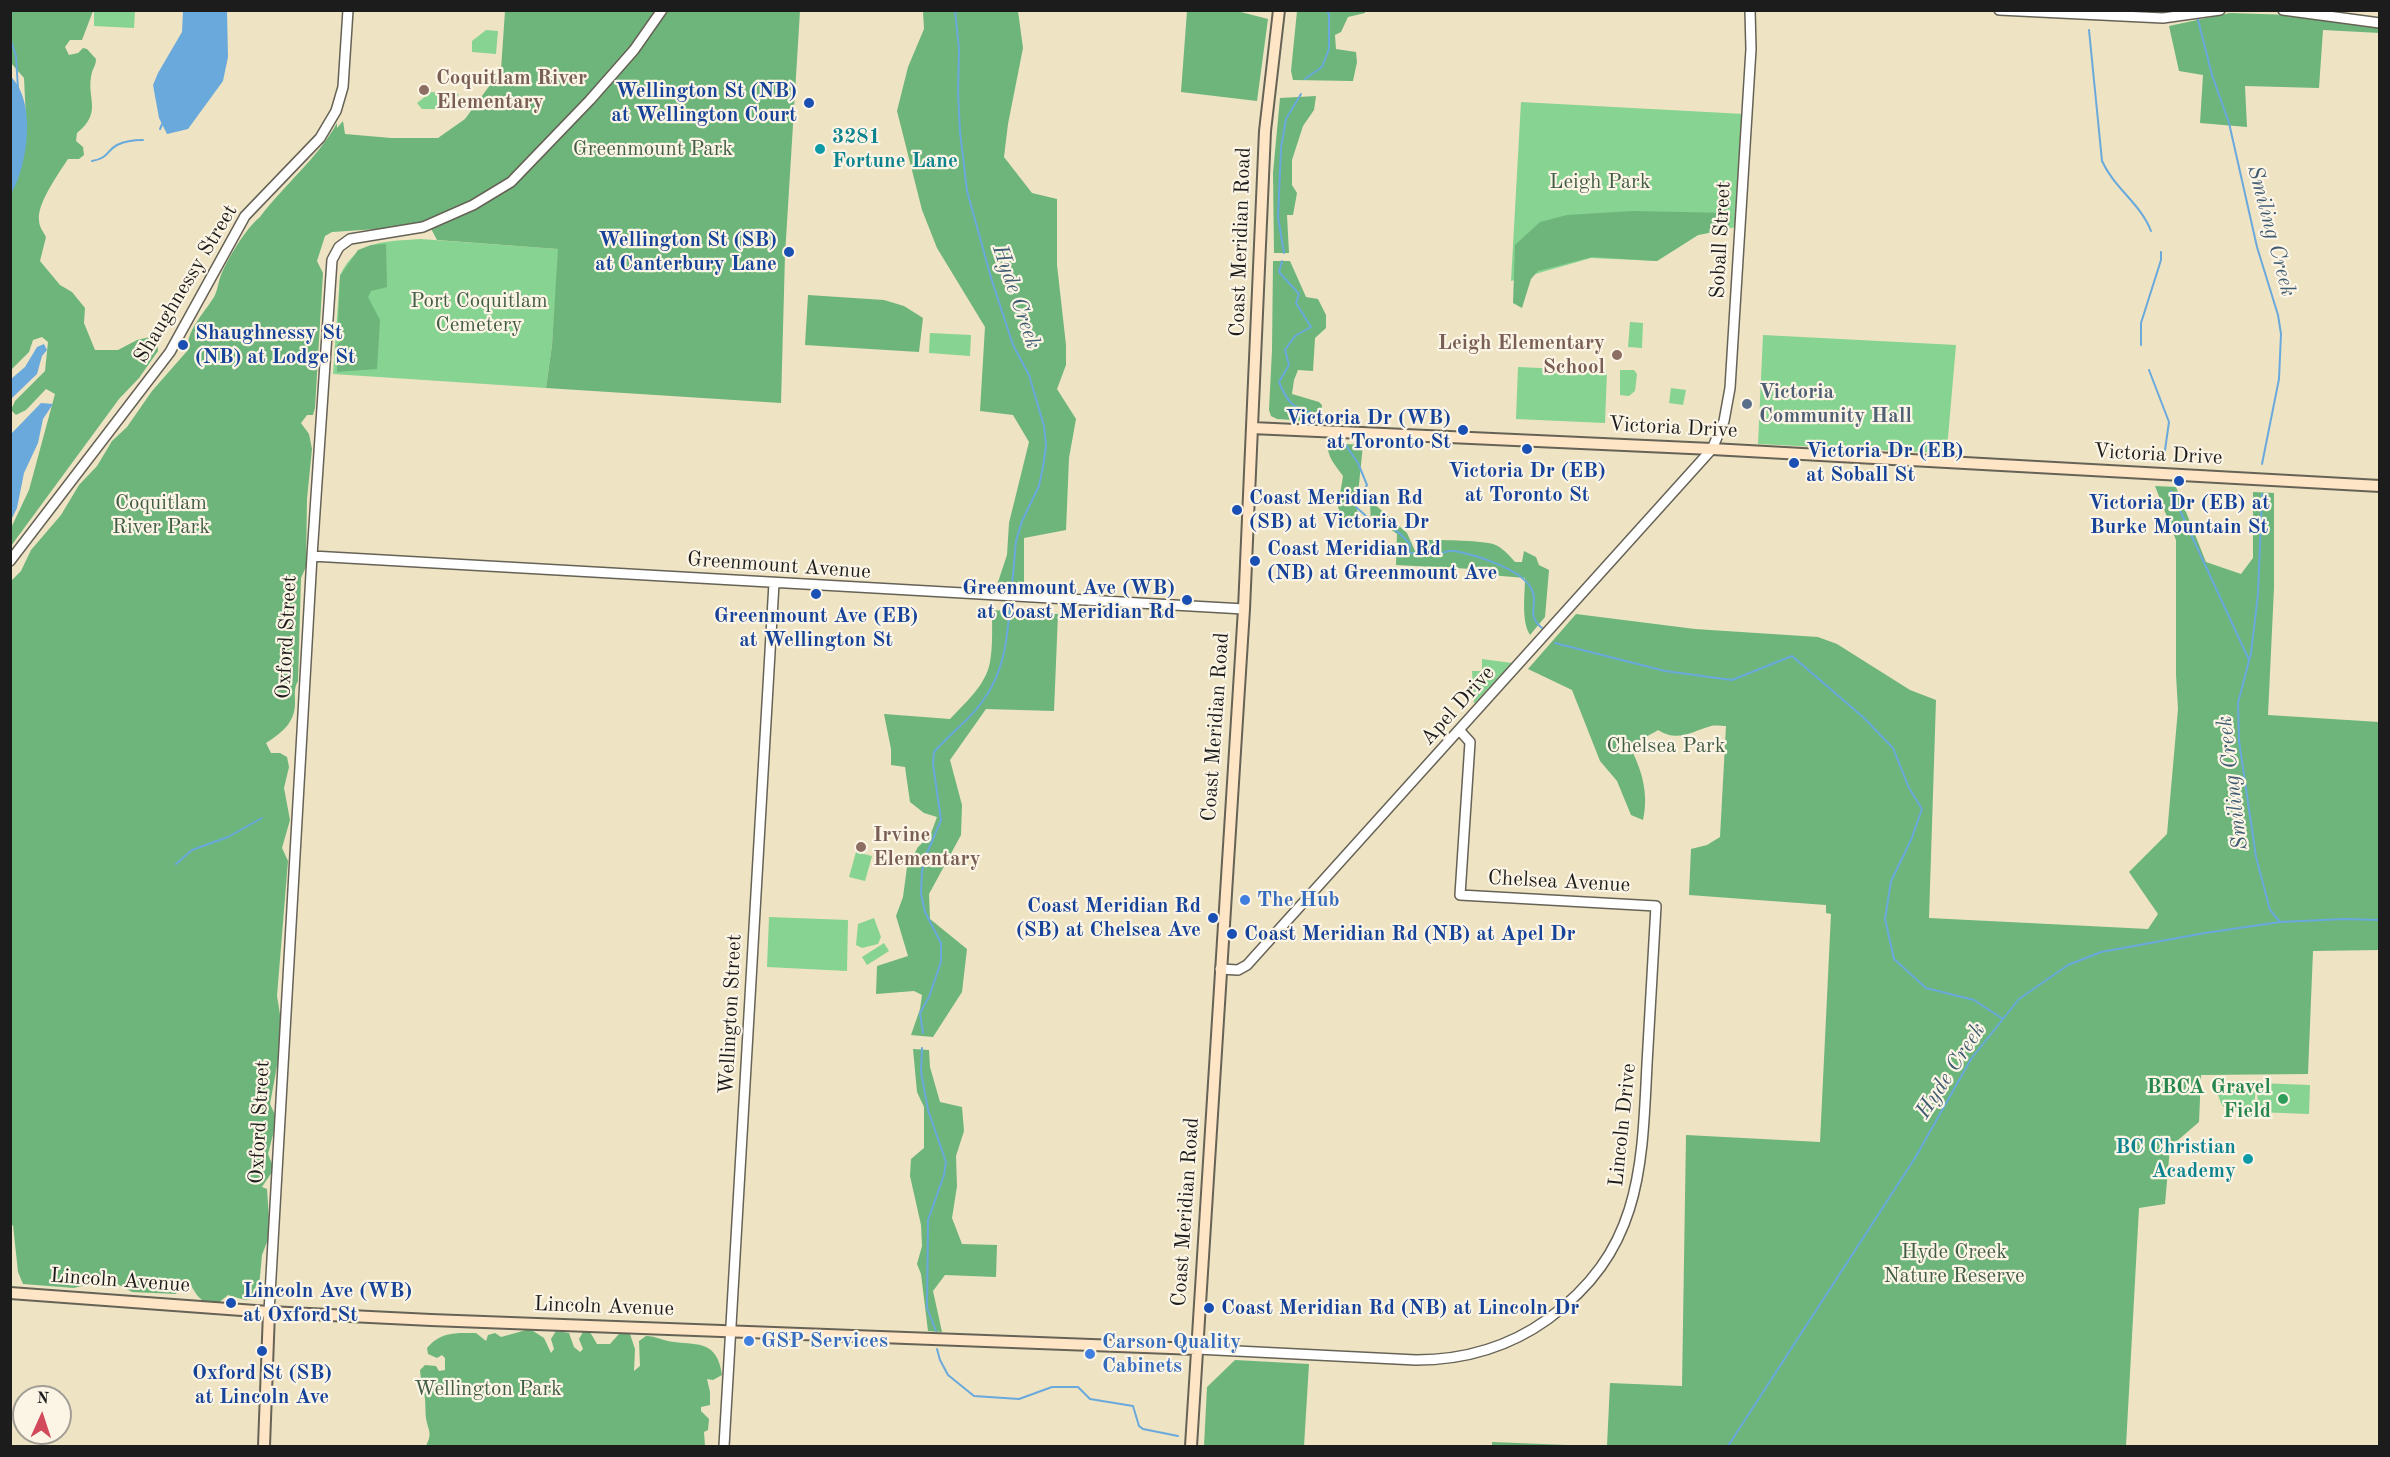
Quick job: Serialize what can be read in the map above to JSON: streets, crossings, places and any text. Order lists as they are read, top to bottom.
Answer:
{
  "streets": {
    "main road": [
      "Coast Meridian Road",
      "Victoria Drive",
      "Oxford Street",
      "Lincoln Avenue"
    ],
    "street": [
      "Soball Street",
      "Shaughnessy Street",
      "Greenmount Avenue",
      "Apel Drive",
      "Chelsea Avenue",
      "Wellington Street",
      "Lincoln Drive"
    ]
  },
  "crossings": [
    ["Soball Street", "Victoria Drive"],
    ["Soball Street", "Apel Drive"],
    ["Coast Meridian Road", "Victoria Drive"],
    ["Coast Meridian Road", "Greenmount Avenue"],
    ["Coast Meridian Road", "Apel Drive"],
    ["Coast Meridian Road", "Lincoln Drive"],
    ["Coast Meridian Road", "Lincoln Avenue"],
    ["Victoria Drive", "Apel Drive"],
    ["Greenmount Avenue", "Oxford Street"],
    ["Greenmount Avenue", "Wellington Street"],
    ["Oxford Street", "Lincoln Avenue"],
    ["Apel Drive", "Chelsea Avenue"],
    ["Chelsea Avenue", "Lincoln Drive"],
    ["Wellington Street", "Lincoln Avenue"],
    ["Lincoln Drive", "Lincoln Avenue"]
  ],
  "water": ["Smiling Creek", "Hyde Creek"],
  "parks": [
    "Greenmount Park",
    "Leigh Park",
    "Port Coquitlam Cemetery",
    "Coquitlam River Park",
    "Chelsea Park",
    "Hyde Creek Nature Reserve",
    "Wellington Park"
  ],
  "places": [
    "Coquitlam River Elementary",
    "Wellington St (NB) at Wellington Court",
    "3281 Fortune Lane",
    "Wellington St (SB) at Canterbury Lane",
    "Shaughnessy St (NB) at Lodge St",
    "Leigh Elementary School",
    "Victoria Community Hall",
    "Victoria Dr (WB) at Toronto St",
    "Victoria Dr (EB) at Toronto St",
    "Victoria Dr (EB) at Soball St",
    "Victoria Dr (EB) at Burke Mountain St",
    "Coast Meridian Rd (SB) at Victoria Dr",
    "Coast Meridian Rd (NB) at Greenmount Ave",
    "Greenmount Ave (EB) at Wellington St",
    "Greenmount Ave (WB) at Coast Meridian Rd",
    "Irvine Elementary",
    "The Hub",
    "Coast Meridian Rd (SB) at Chelsea Ave",
    "Coast Meridian Rd (NB) at Apel Dr",
    "BBCA Gravel Field",
    "BC Christian Academy",
    "Lincoln Ave (WB) at Oxford St",
    "Coast Meridian Rd (NB) at Lincoln Dr",
    "GSP Services",
    "Oxford St (SB) at Lincoln Ave",
    "Carson Quality Cabinets"
  ],
  "north": "top"
}
